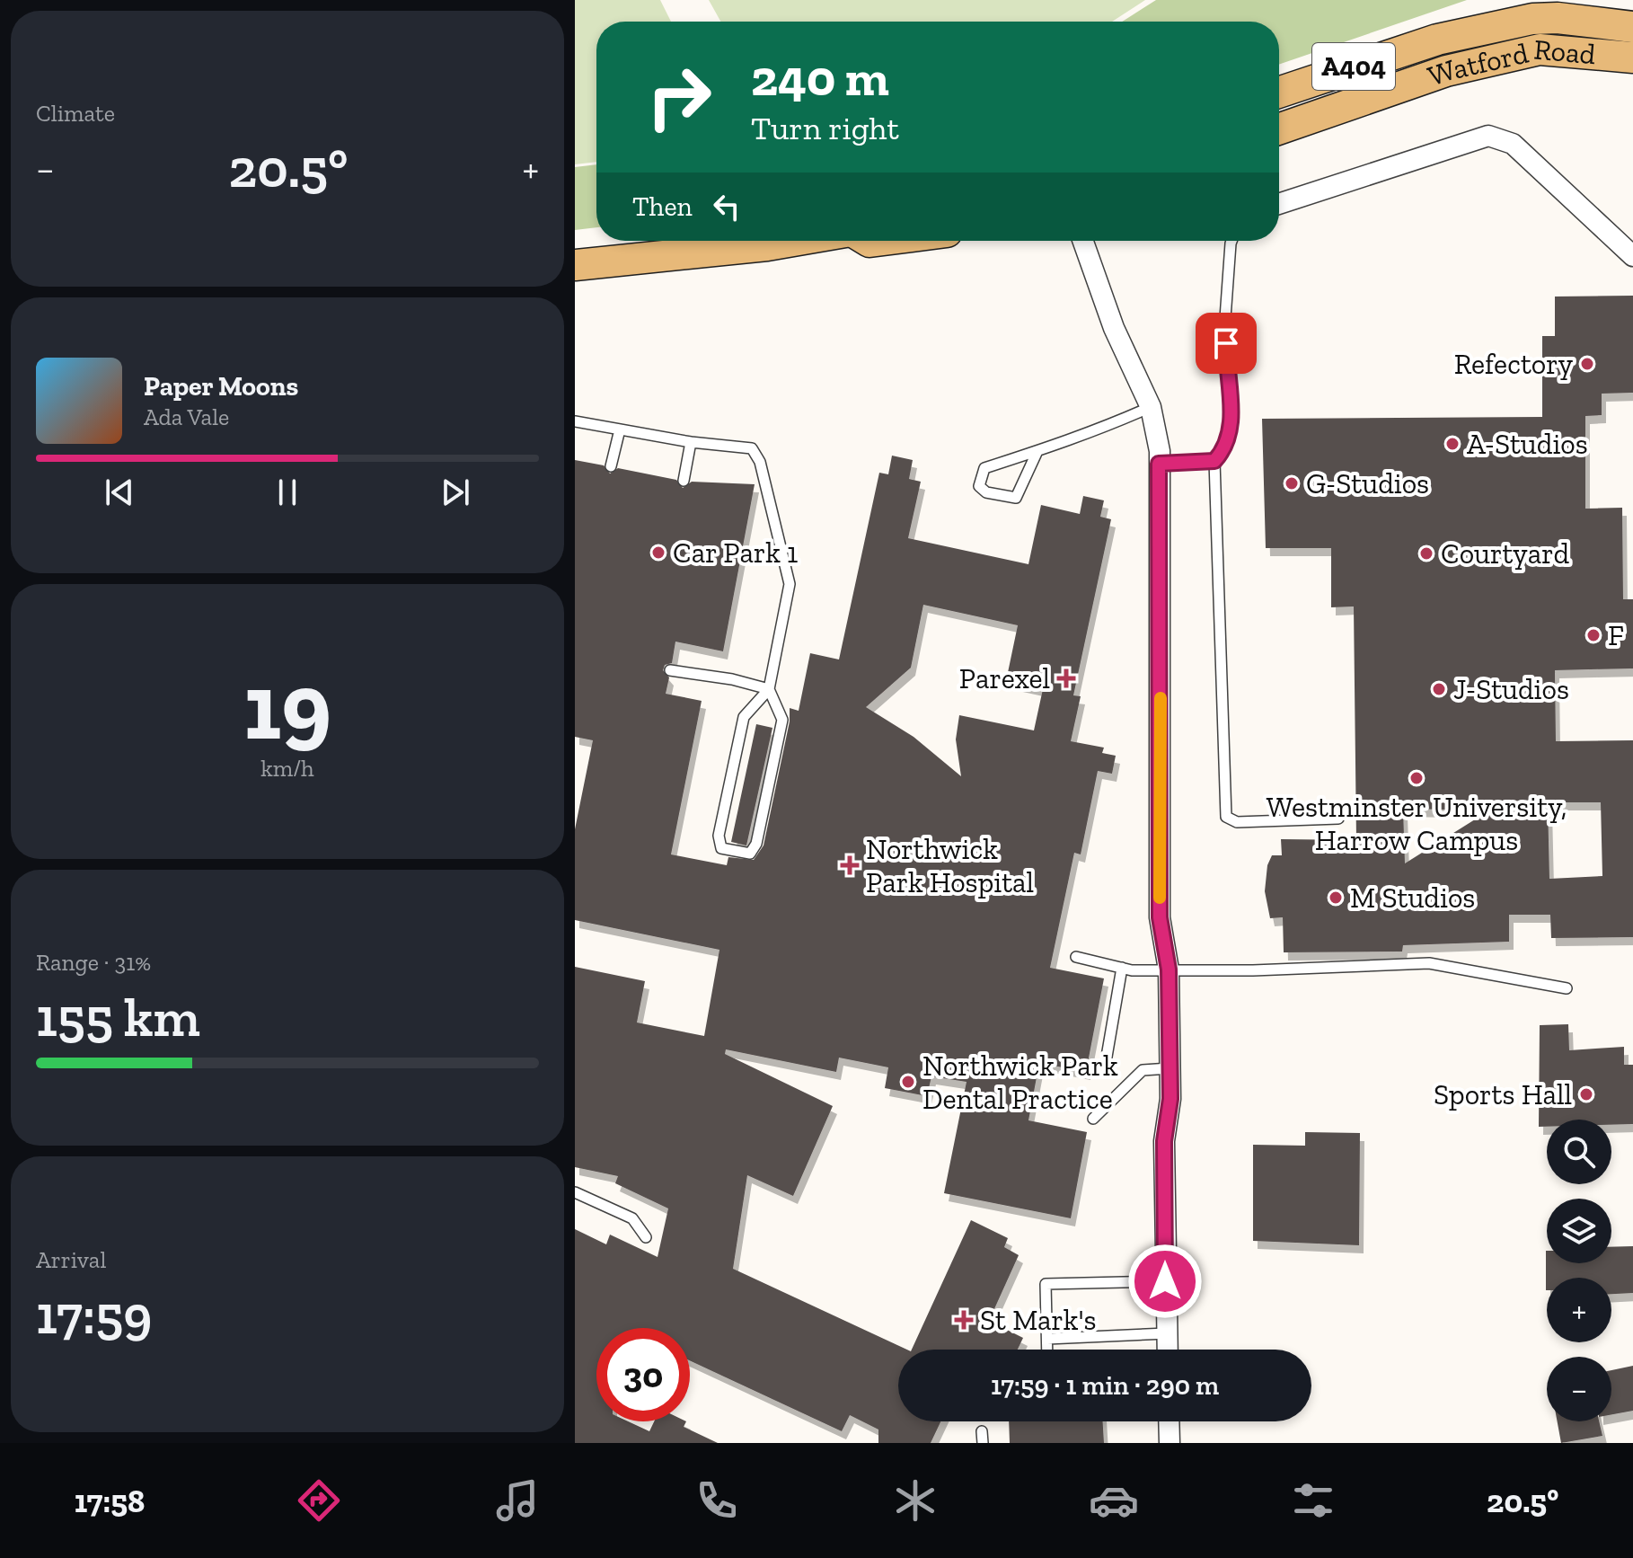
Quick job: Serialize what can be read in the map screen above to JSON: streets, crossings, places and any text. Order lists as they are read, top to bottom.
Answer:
{
  "streets": {
    "main road": ["A404", "Watford Road"]
  },
  "places": {
    "other": [
      "Refectory",
      "A-Studios",
      "G-Studios",
      "Car Park 1",
      "Courtyard",
      "F",
      "J-Studios",
      "Westminster University, Harrow Campus",
      "M Studios",
      "Northwick Park Dental Practice",
      "Sports Hall"
    ],
    "health": ["Parexel", "Northwick Park Hospital", "St Mark's"]
  },
  "page": {
    "tile": [
      "Climate",
      ["19", "km/h"],
      ["Range · 31%", "155 km"],
      ["Arrival", "17:59"]
    ],
    "turn": ["240 m", "Turn right"],
    "heat": ["−", "20.5°", "+"],
    "then": "Then",
    "song": ["Paper Moons", "Ada Vale"],
    "map_buttons": ["+", "−"],
    "limit": "30",
    "trip": "17:59 · 1 min · 290 m",
    "tabs": ["17:58", "20.5°"]
  }
}
